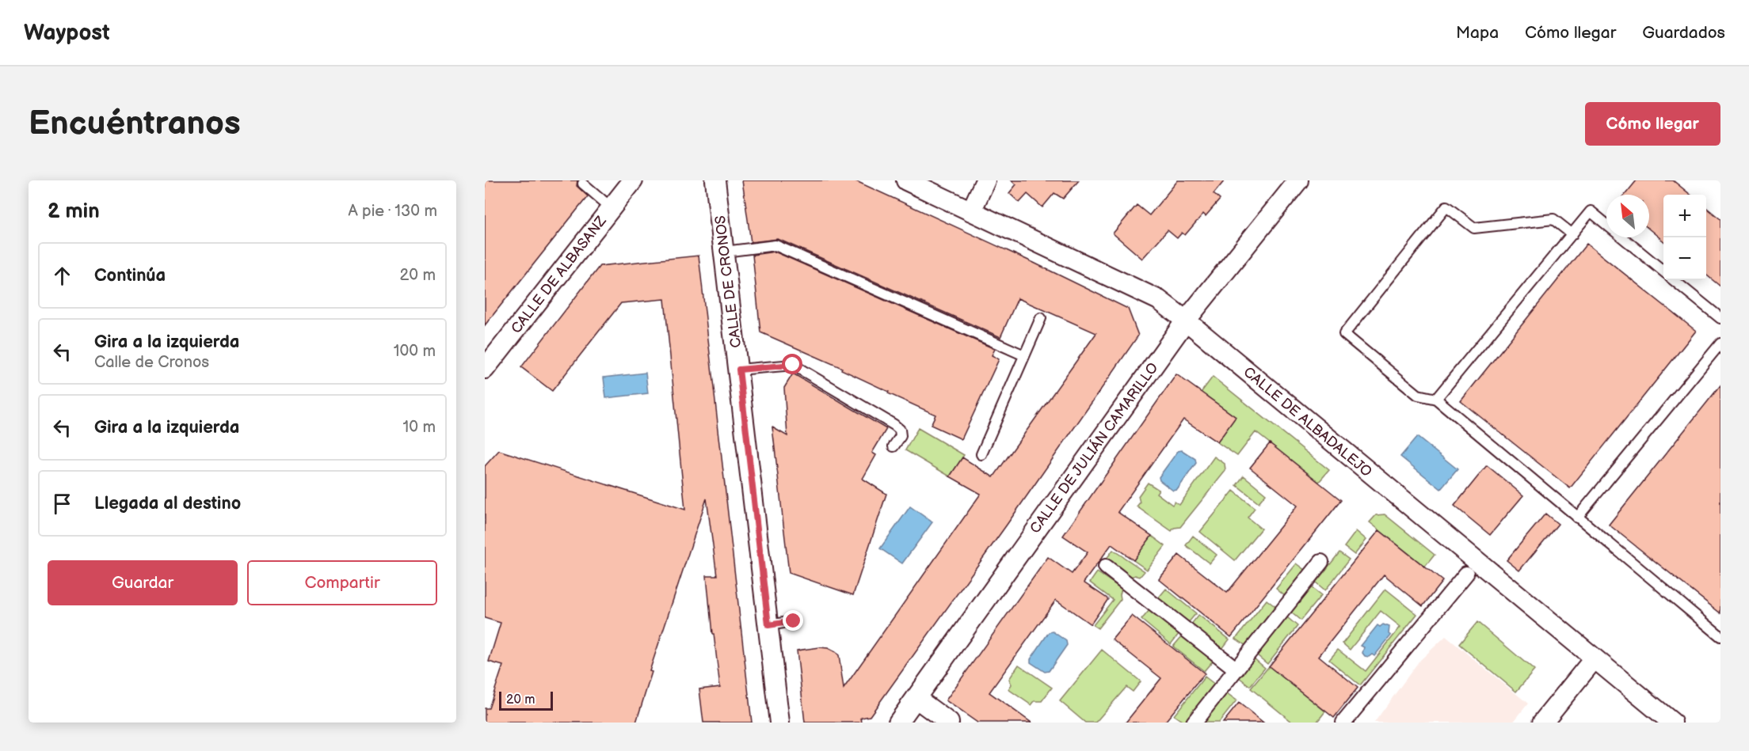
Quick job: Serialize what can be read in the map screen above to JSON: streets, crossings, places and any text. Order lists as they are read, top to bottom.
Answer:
{
  "streets": {
    "street": [
      "CALLE DE ALBASANZ",
      "CALLE DE CRONOS",
      "CALLE DE ALBADALEJO",
      "CALLE DE JULIÁN CAMARILLO"
    ]
  },
  "crossings": [
    ["CALLE DE ALBADALEJO", "CALLE DE JULIÁN CAMARILLO"]
  ],
  "scale_bar": "20 m",
  "north": "top left",
  "page": {
    "header": "Waypost",
    "nav": ["Mapa", "Cómo llegar", "Guardados"],
    "buttons": [
      "Cómo llegar",
      ["Guardar", "Compartir"]
    ],
    "title": "Encuéntranos",
    "heading": ["2 min", "A pie · 130 m"],
    "map_buttons": ["+", "−"],
    "list": [
      ["Continúa", "20 m"],
      ["Gira a la izquierda", "Calle de Cronos", "100 m"],
      ["Gira a la izquierda", "10 m"],
      "Llegada al destino"
    ],
    "scale": "20 m"
  }
}
